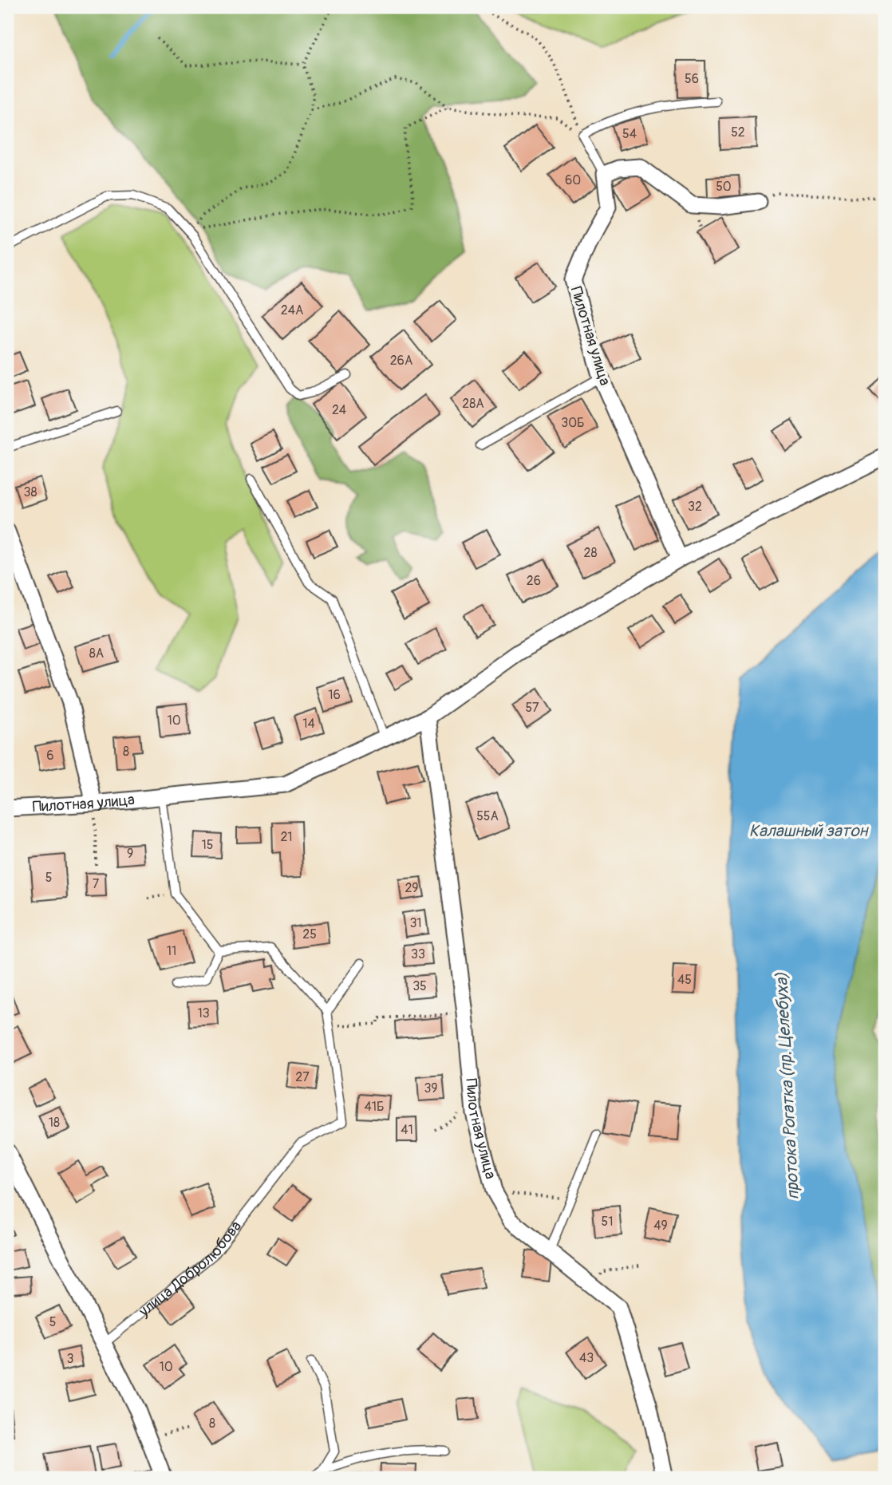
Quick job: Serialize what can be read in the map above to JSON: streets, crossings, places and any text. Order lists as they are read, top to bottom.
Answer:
{
  "streets": {
    "street": ["Пилотная улица"],
    "lane": ["улица Добролюбова"]
  },
  "water": ["Калашный затон", "протока Рогатка (пр. Целебуха)"],
  "house_numbers": [
    "56",
    "52",
    "54",
    "60",
    "50",
    "24А",
    "26А",
    "28А",
    "24",
    "30Б",
    "38",
    "32",
    "28",
    "26",
    "8А",
    "16",
    "57",
    "10",
    "14",
    "8",
    "6",
    "55А",
    "21",
    "15",
    "9",
    "5",
    "7",
    "29",
    "31",
    "25",
    "11",
    "33",
    "45",
    "35",
    "13",
    "27",
    "39",
    "41Б",
    "18",
    "41",
    "51",
    "49",
    "5",
    "43",
    "3",
    "10",
    "8"
  ]
}
